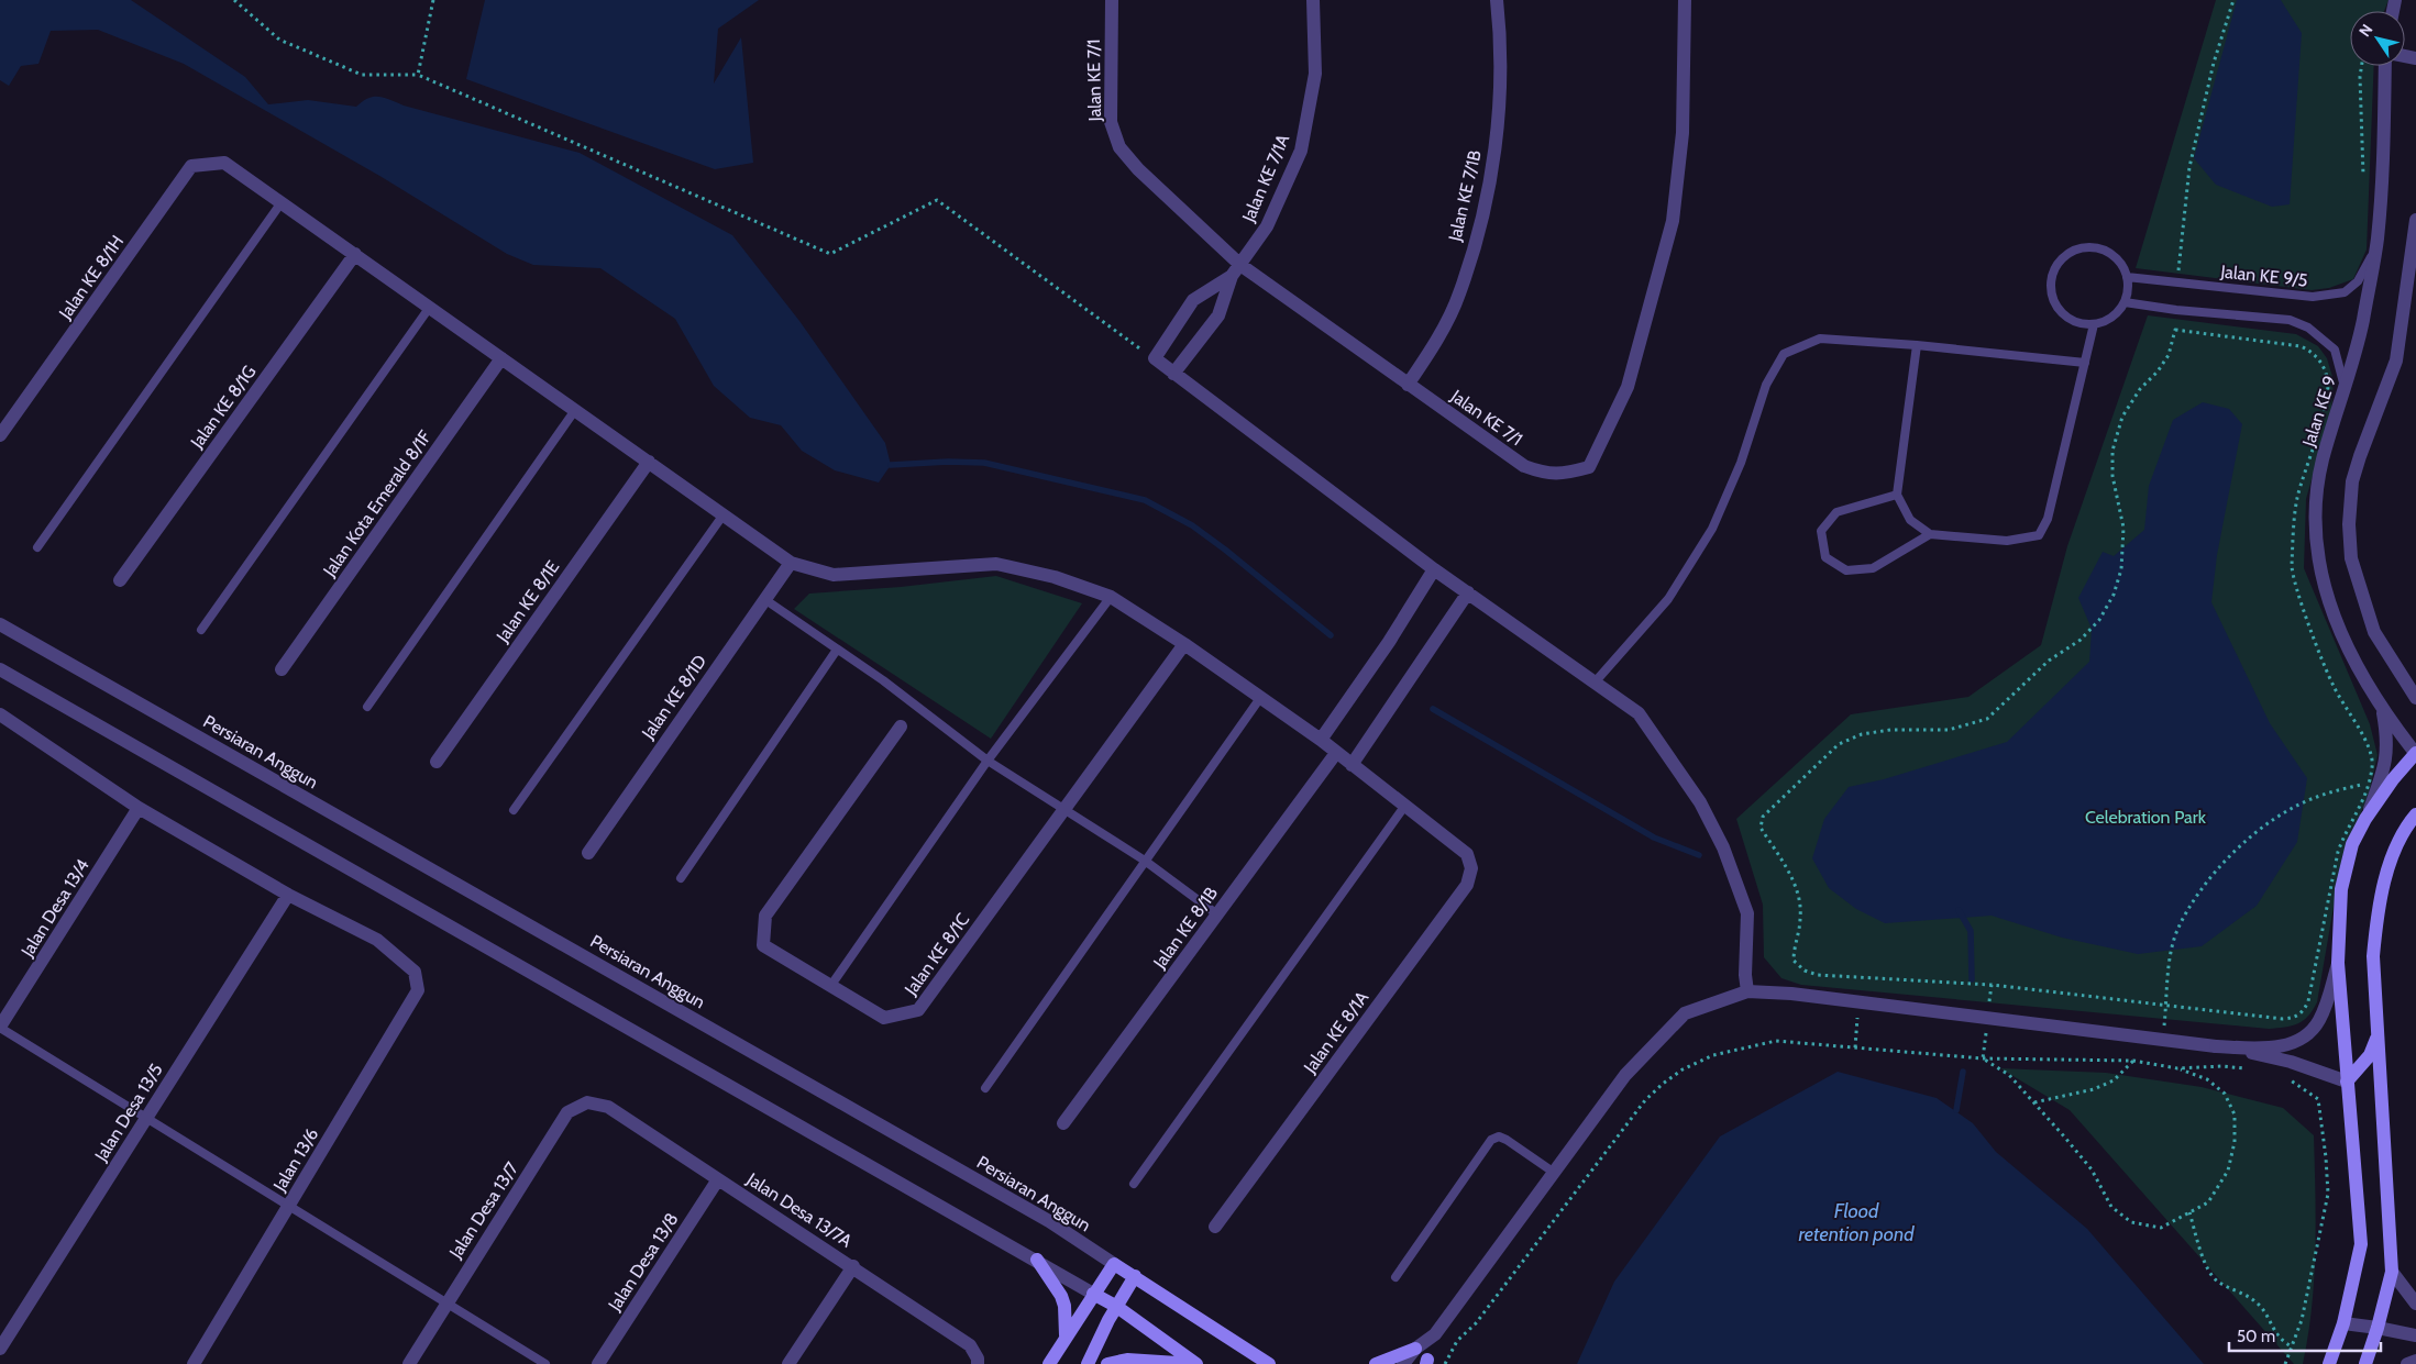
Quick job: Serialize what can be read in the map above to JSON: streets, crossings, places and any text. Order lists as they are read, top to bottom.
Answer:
{
  "streets": {
    "main road": ["Persiaran Anggun"],
    "street": [
      "Jalan KE 7/1",
      "Jalan KE 7/1A",
      "Jalan KE 7/1B",
      "Jalan KE 8/1H",
      "Jalan KE 8/1G",
      "Jalan KE 9",
      "Jalan Kota Emerald 8/1F",
      "Jalan KE 8/1E",
      "Jalan KE 8/1D",
      "Jalan Desa 13/4",
      "Jalan KE 8/1B",
      "Jalan KE 8/1C",
      "Jalan KE 8/1A",
      "Jalan Desa 13/5",
      "Jalan 13/6",
      "Jalan Desa 13/7",
      "Jalan Desa 13/7A",
      "Jalan Desa 13/8"
    ],
    "lane": ["Jalan KE 9/5"]
  },
  "crossings": [
    ["Jalan KE 7/1", "Jalan KE 7/1A"],
    ["Jalan KE 7/1", "Jalan KE 7/1B"],
    ["Jalan KE 9/5", "Jalan KE 9"],
    ["Jalan Desa 13/5", "Jalan 13/6"],
    ["Jalan Desa 13/7", "Jalan Desa 13/7A"],
    ["Jalan Desa 13/7A", "Jalan Desa 13/8"]
  ],
  "water": ["Flood retention pond"],
  "parks": ["Celebration Park"],
  "scale_bar": "50 m",
  "north": "top left"
}
